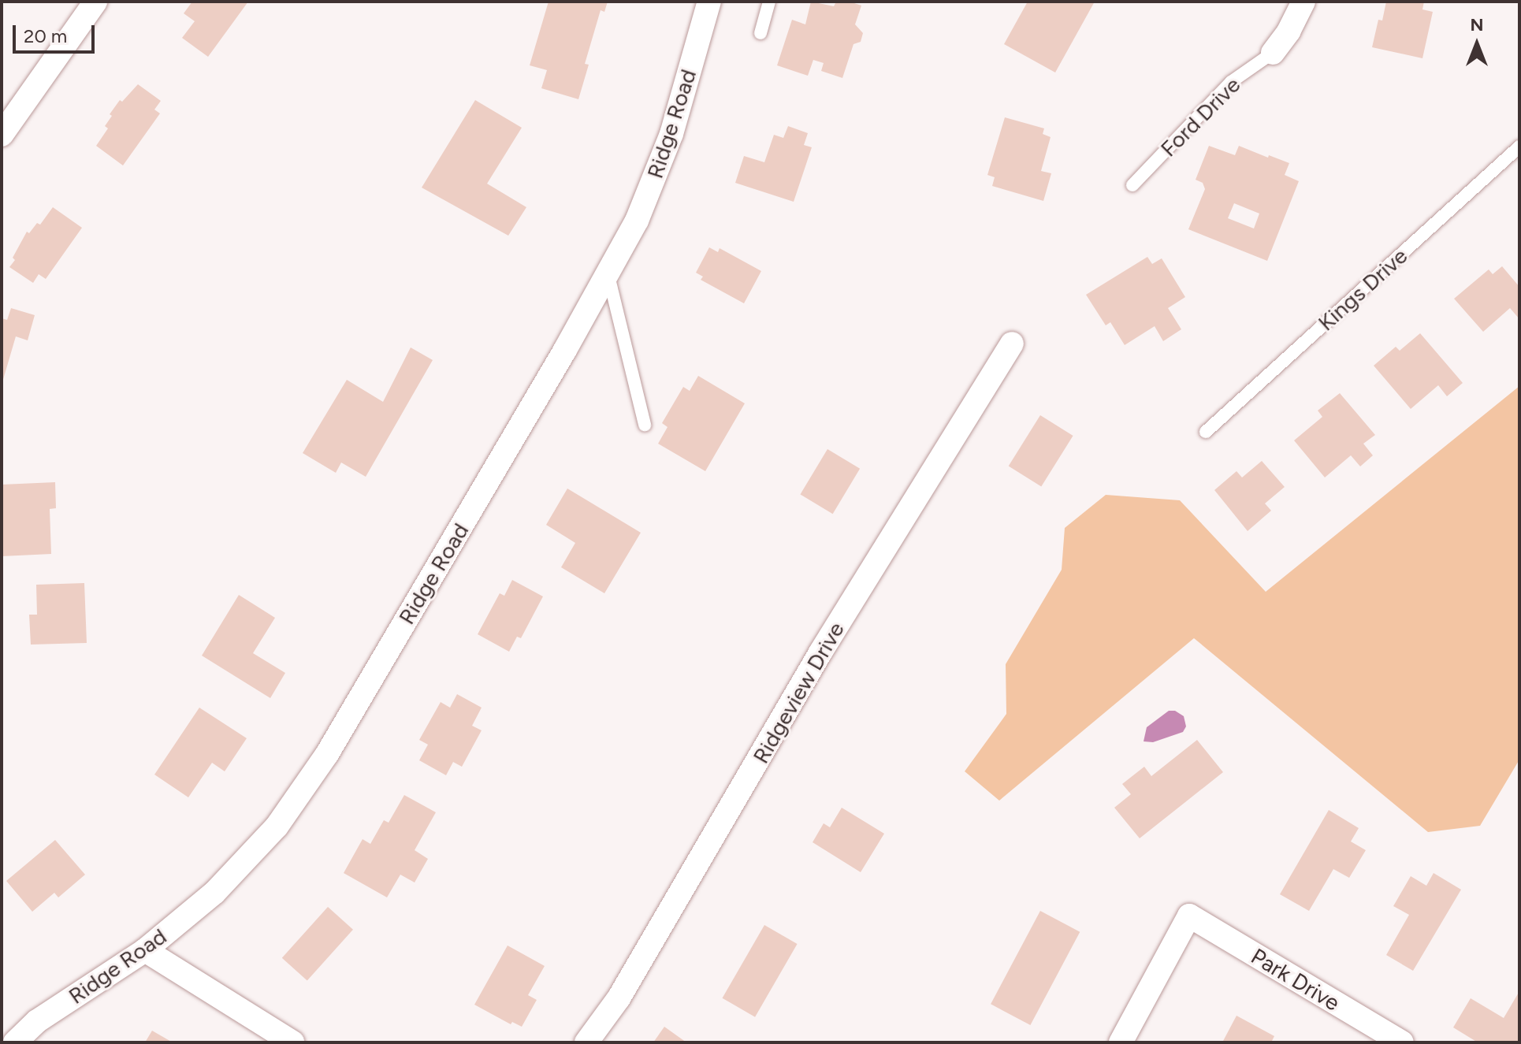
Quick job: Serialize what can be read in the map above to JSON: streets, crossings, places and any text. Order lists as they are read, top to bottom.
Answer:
{
  "streets": {
    "street": ["Ridge Road", "Ridgeview Drive", "Park Drive"],
    "lane": ["Ford Drive", "Kings Drive"]
  },
  "scale_bar": "20 m",
  "north": "top"
}
